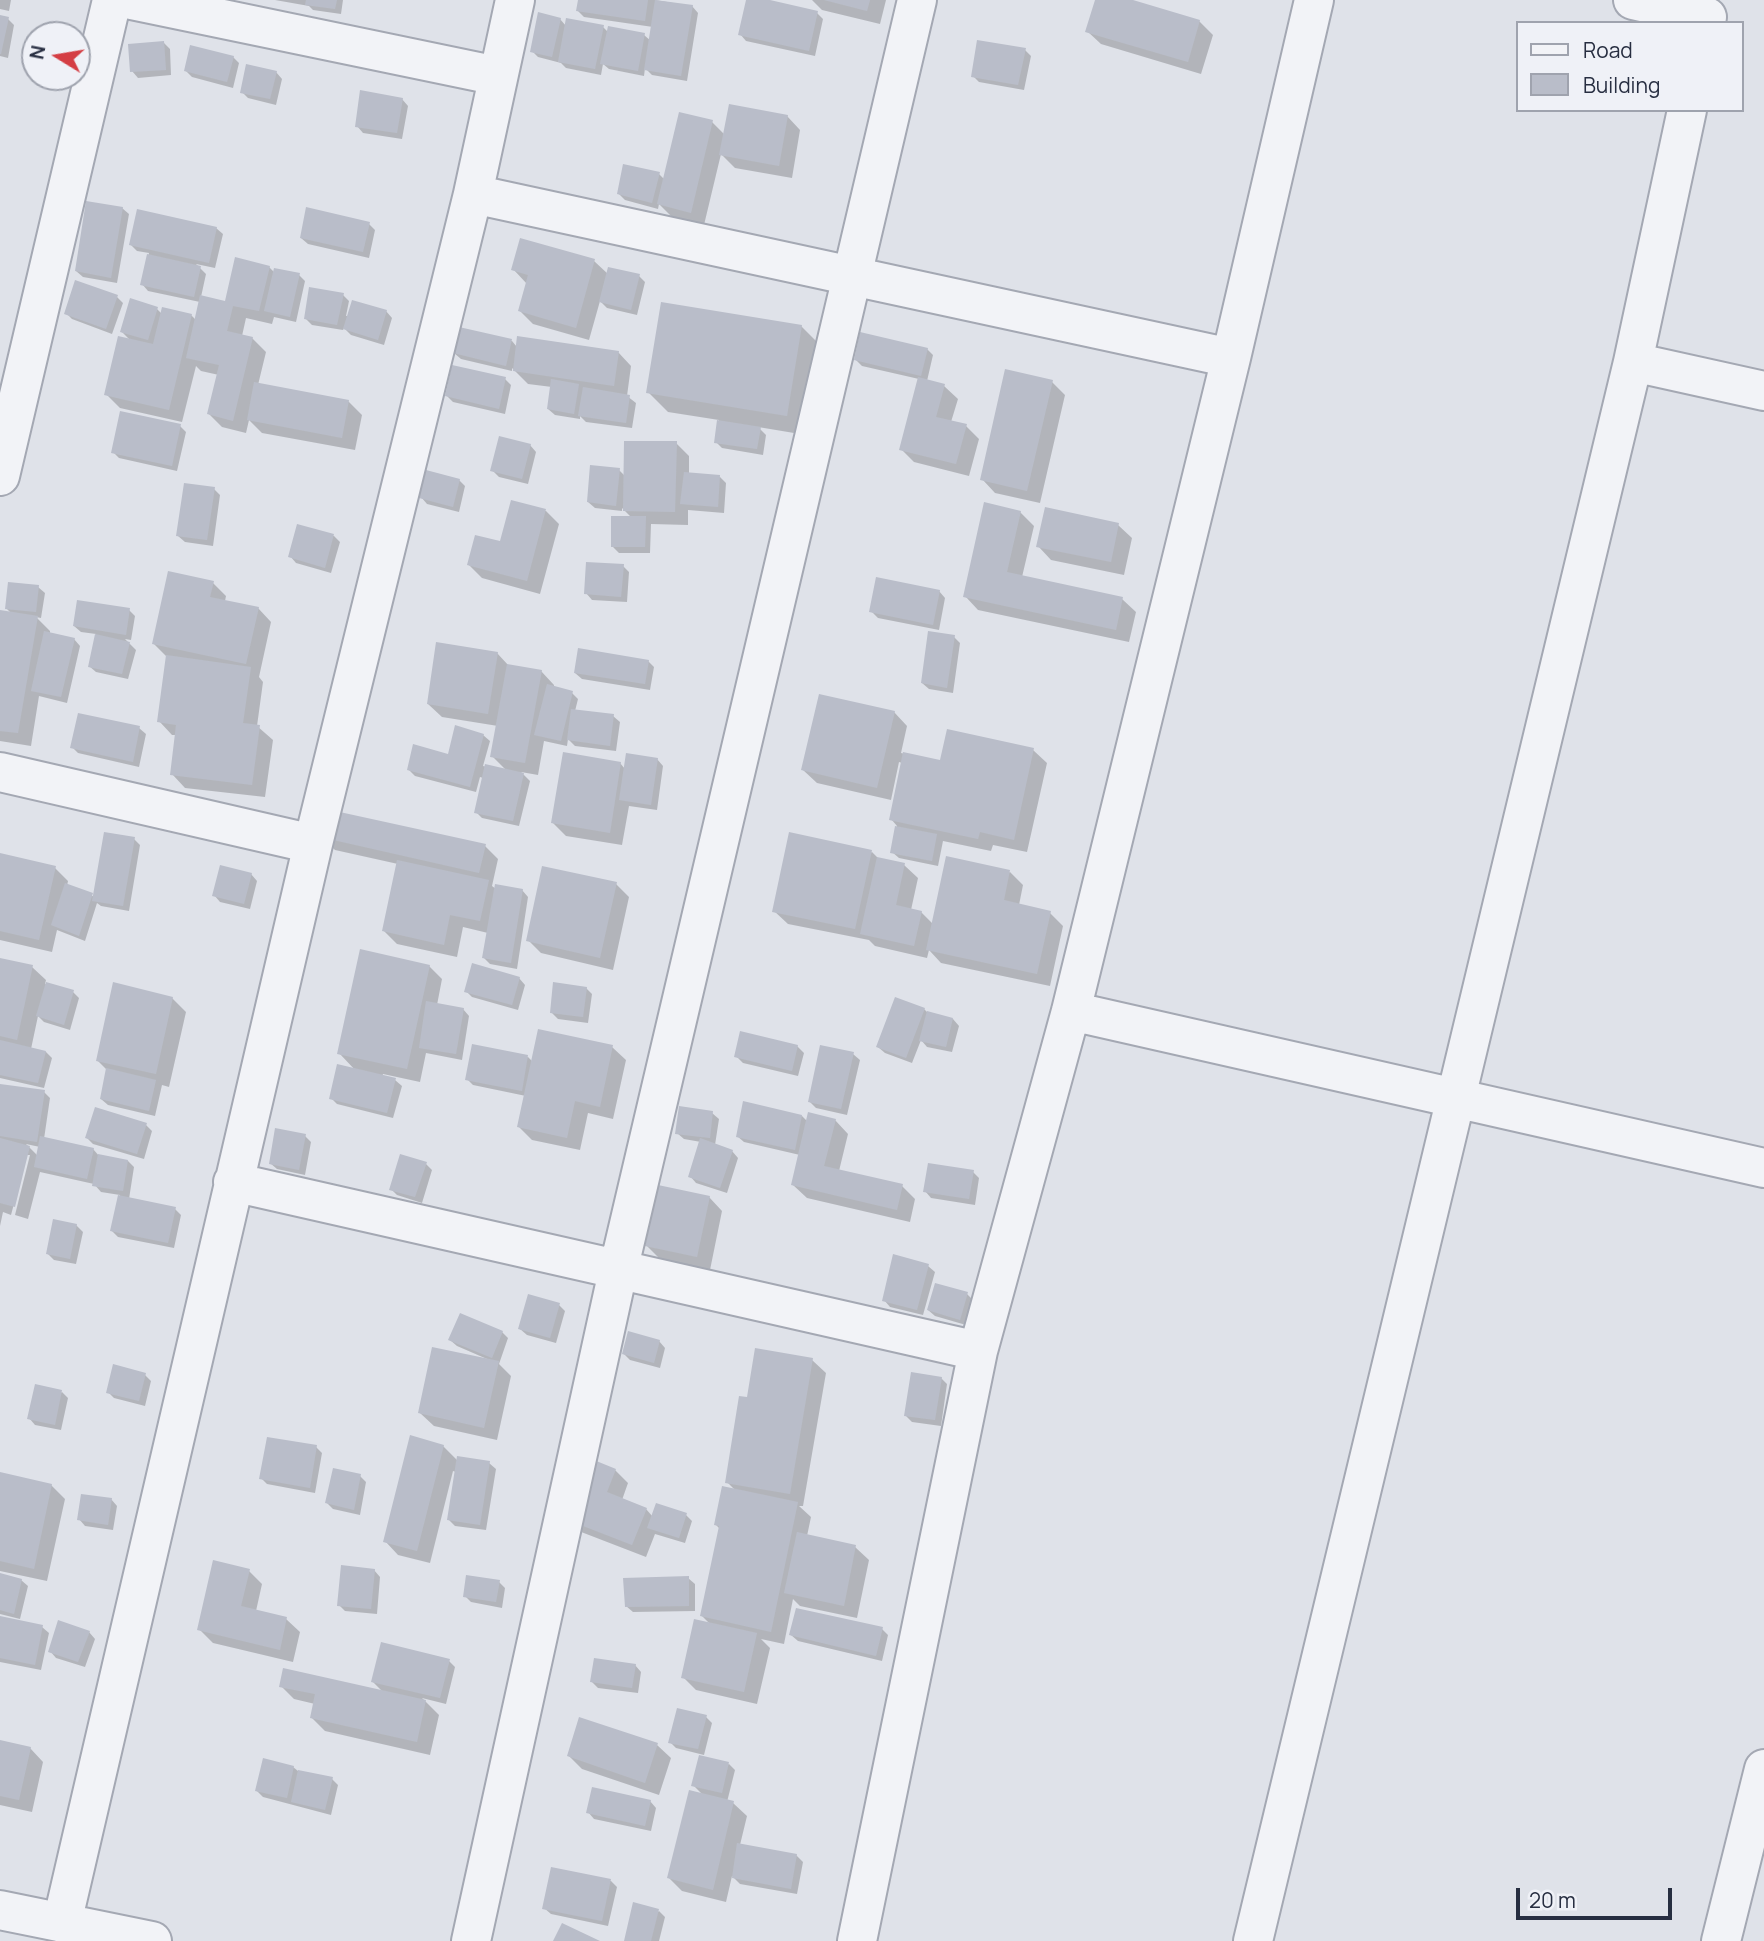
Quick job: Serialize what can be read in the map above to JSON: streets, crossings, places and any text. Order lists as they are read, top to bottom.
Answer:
{
  "legend": ["Road", "Building"],
  "scale_bar": "20 m",
  "north": "left"
}
